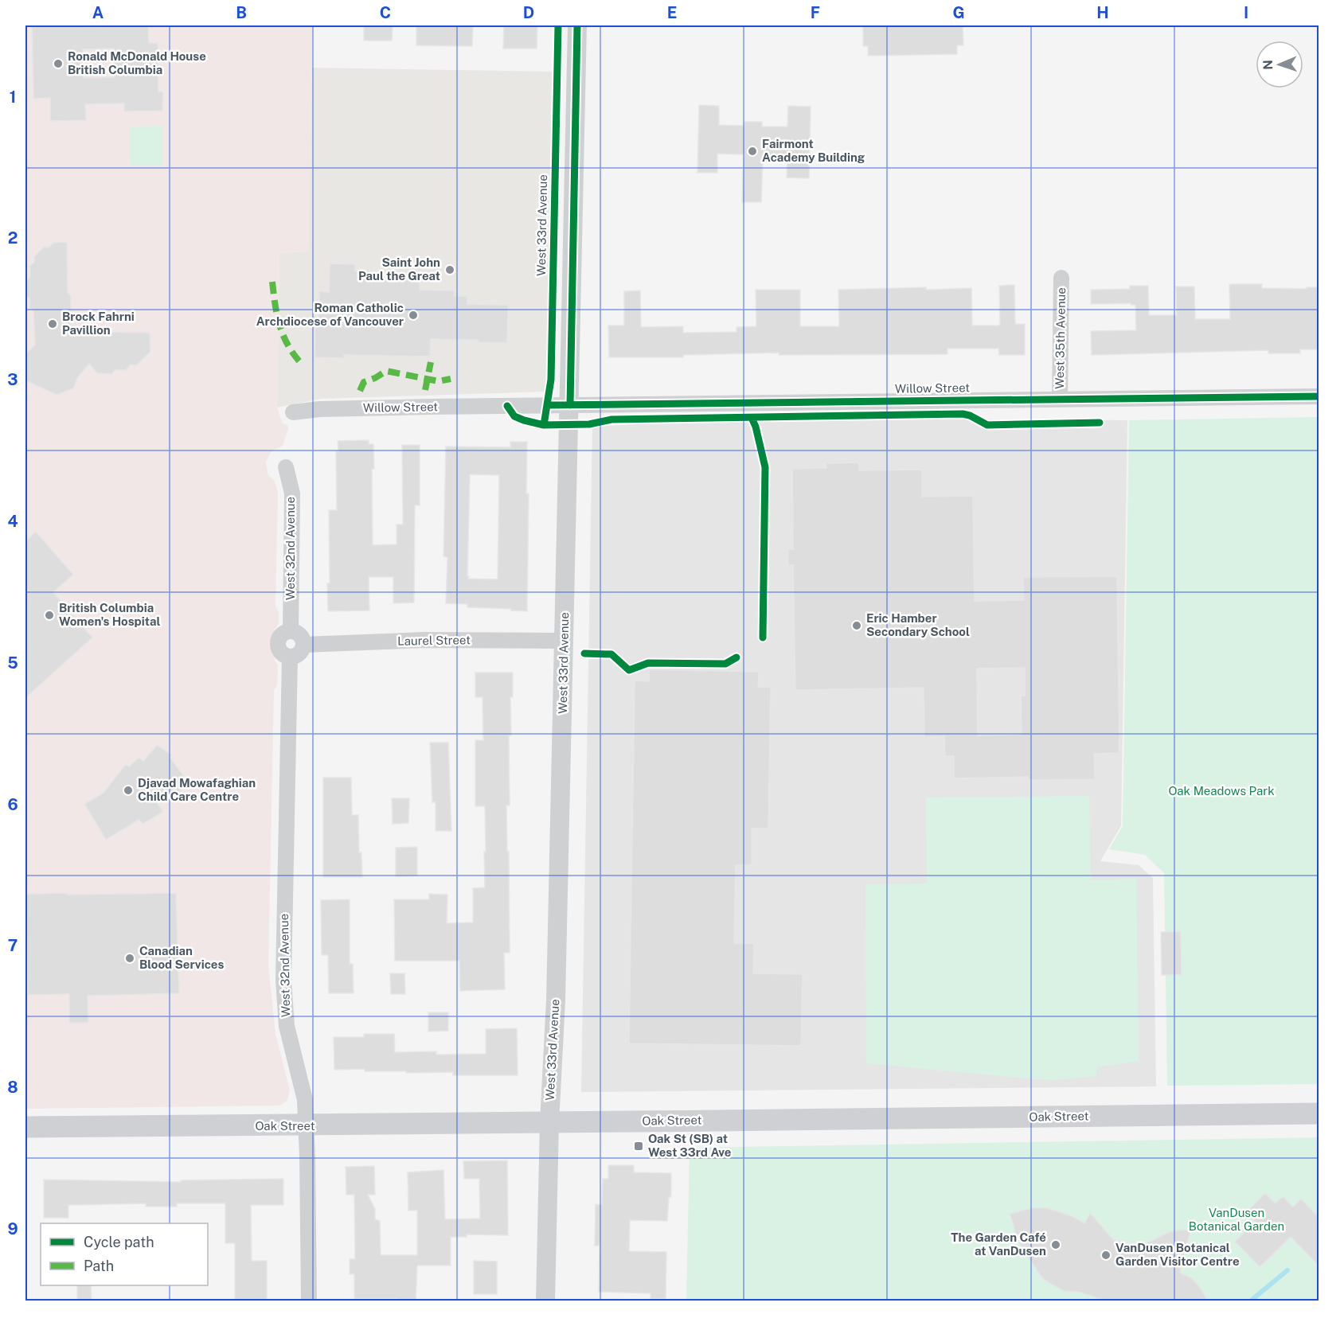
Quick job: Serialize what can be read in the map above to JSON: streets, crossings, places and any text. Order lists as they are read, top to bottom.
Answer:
{
  "streets": {
    "main road": ["Oak Street"],
    "street": [
      "West 33rd Avenue",
      "West 35th Avenue",
      "Willow Street",
      "West 32nd Avenue",
      "Laurel Street"
    ]
  },
  "crossings": [
    ["West 33rd Avenue", "Willow Street"],
    ["West 33rd Avenue", "Laurel Street"],
    ["West 33rd Avenue", "Oak Street"],
    ["West 35th Avenue", "Willow Street"],
    ["West 32nd Avenue", "Laurel Street"],
    ["West 32nd Avenue", "Oak Street"]
  ],
  "parks": ["Oak Meadows Park", "VanDusen Botanical Garden"],
  "places": {
    "other": [
      "Ronald McDonald House British Columbia",
      "Fairmont Academy Building",
      "Saint John Paul the Great",
      "Roman Catholic Archdiocese of Vancouver",
      "Brock Fahrni Pavillion",
      "British Columbia Women's Hospital",
      "Eric Hamber Secondary School",
      "Djavad Mowafaghian Child Care Centre",
      "Canadian Blood Services",
      "The Garden Café at VanDusen",
      "VanDusen Botanical Garden Visitor Centre"
    ],
    "transit": ["Oak St (SB) at West 33rd Ave"]
  },
  "legend": ["Cycle path", "Path"],
  "north": "left",
  "grid": {
    "columns": [
      "A",
      "B",
      "C",
      "D",
      "E",
      "F",
      "G",
      "H",
      "I"
    ],
    "rows": [
      "1",
      "2",
      "3",
      "4",
      "5",
      "6",
      "7",
      "8",
      "9"
    ]
  }
}
